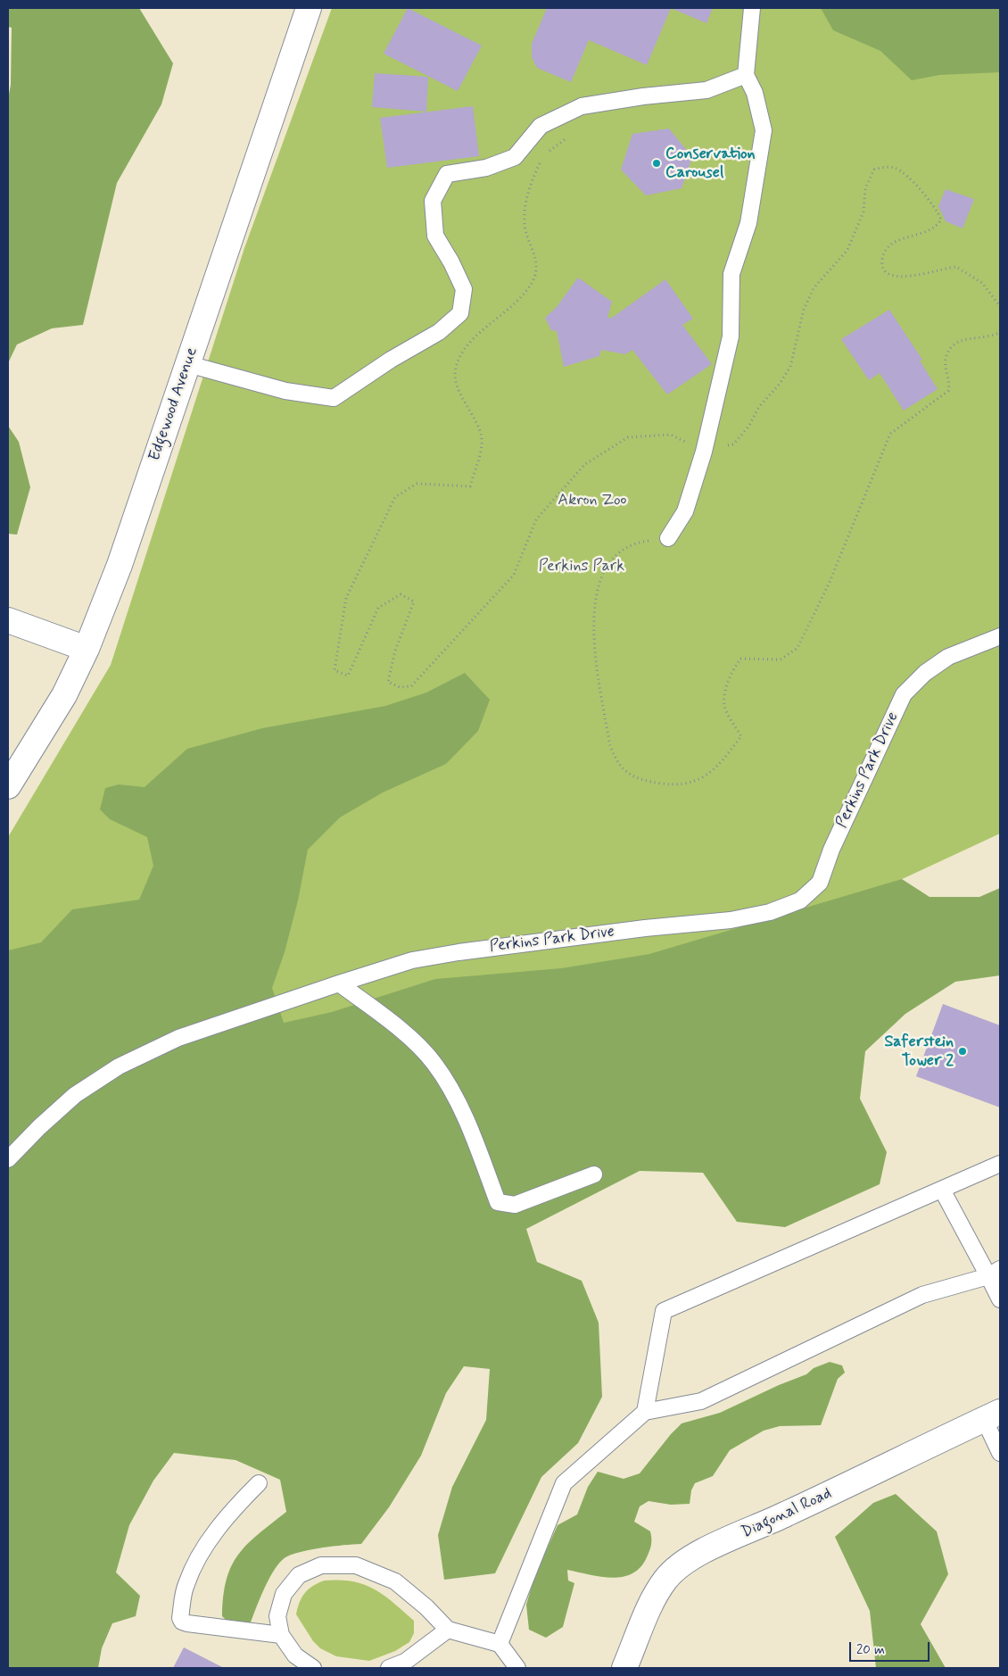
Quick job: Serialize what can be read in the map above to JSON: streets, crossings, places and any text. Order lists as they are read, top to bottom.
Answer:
{
  "streets": {
    "street": ["Edgewood Avenue", "Diagonal Road"],
    "lane": ["Perkins Park Drive"]
  },
  "parks": ["Akron Zoo", "Perkins Park"],
  "places": ["Conservation Carousel", "Saferstein Tower 2"],
  "scale_bar": "20 m"
}
